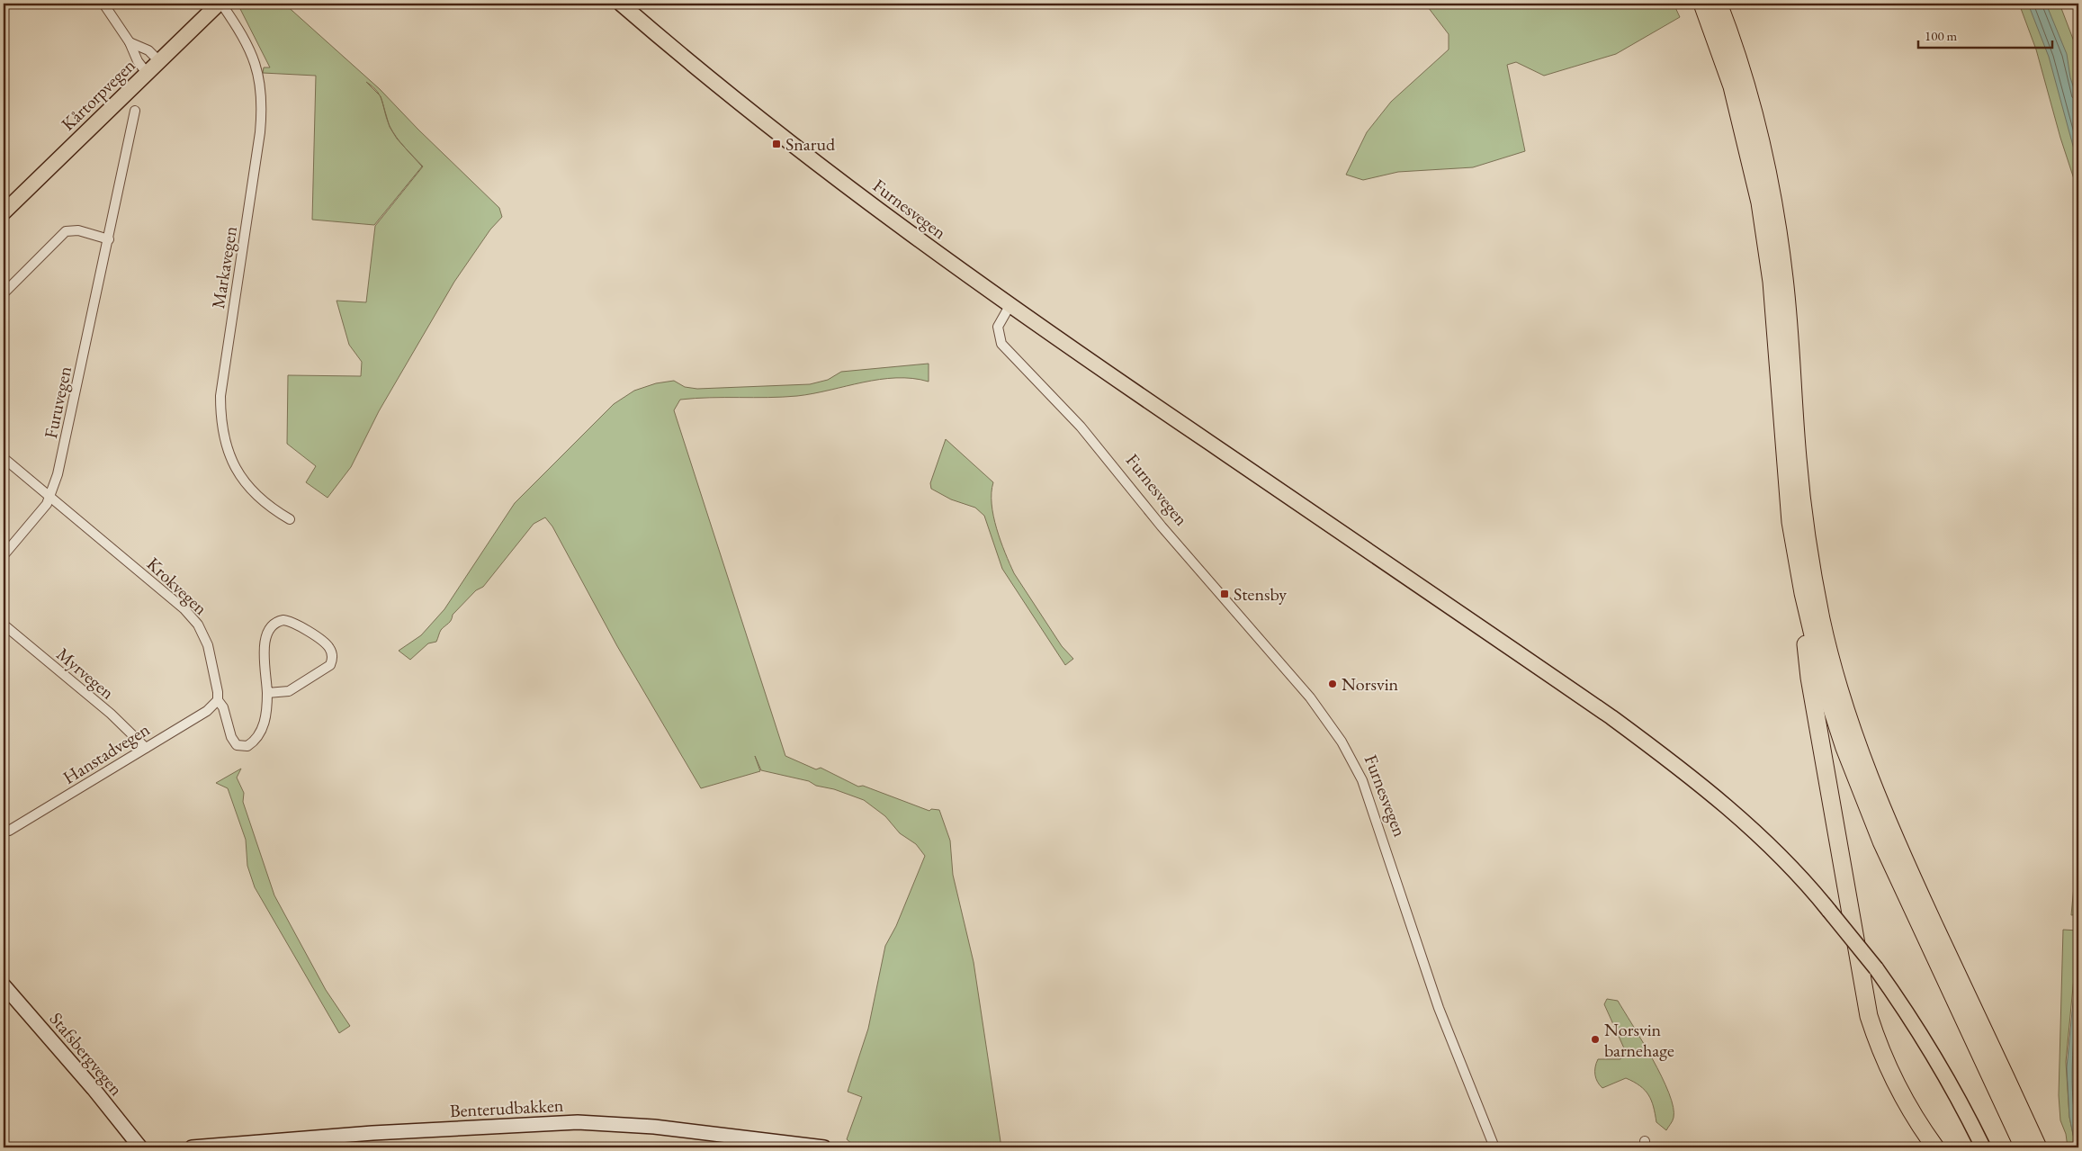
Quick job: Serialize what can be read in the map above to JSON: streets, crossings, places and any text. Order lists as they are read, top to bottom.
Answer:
{
  "streets": {
    "main road": [
      "Kårtorpvegen",
      "Furnesvegen",
      "Stafsbergvegen",
      "Benterudbakken"
    ],
    "street": [
      "Markavegen",
      "Furuvegen",
      "Krokvegen",
      "Myrvegen",
      "Hanstadvegen"
    ]
  },
  "crossings": [
    ["Kårtorpvegen", "Markavegen"],
    ["Furuvegen", "Krokvegen"],
    ["Krokvegen", "Hanstadvegen"],
    ["Myrvegen", "Hanstadvegen"]
  ],
  "places": {
    "transit": ["Snarud", "Stensby"],
    "other": ["Norsvin", "Norsvin barnehage"]
  },
  "scale_bar": "100 m"
}
